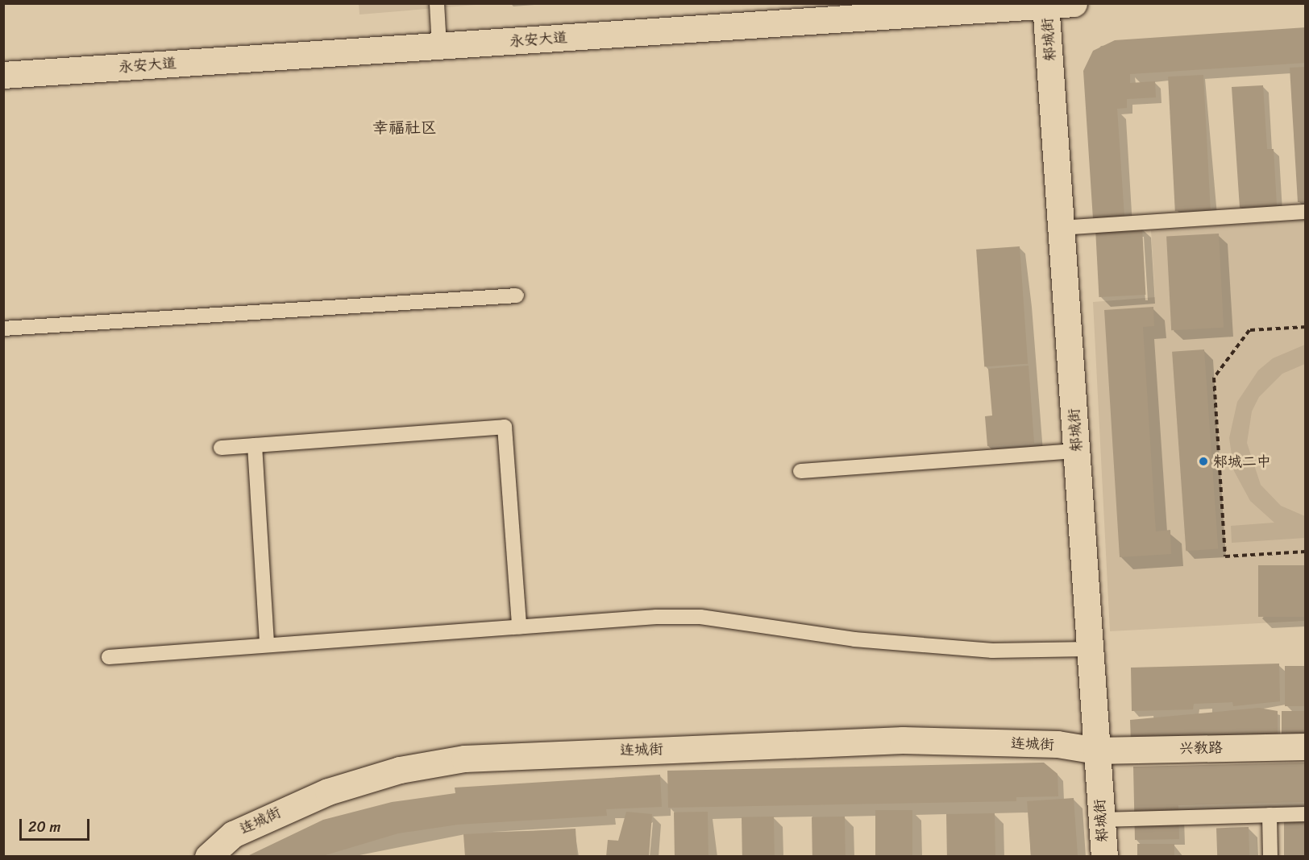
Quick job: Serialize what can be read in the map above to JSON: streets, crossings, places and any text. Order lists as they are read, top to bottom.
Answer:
{
  "streets": {
    "street": [
      "永安大道",
      "邾城街",
      "连城街",
      "兴教路"
    ]
  },
  "crossings": [
    ["永安大道", "邾城街"],
    ["邾城街", "连城街"],
    ["邾城街", "兴教路"],
    ["连城街", "兴教路"]
  ],
  "districts": ["幸福社区"],
  "places": ["邾城二中"],
  "scale_bar": "20 m"
}
